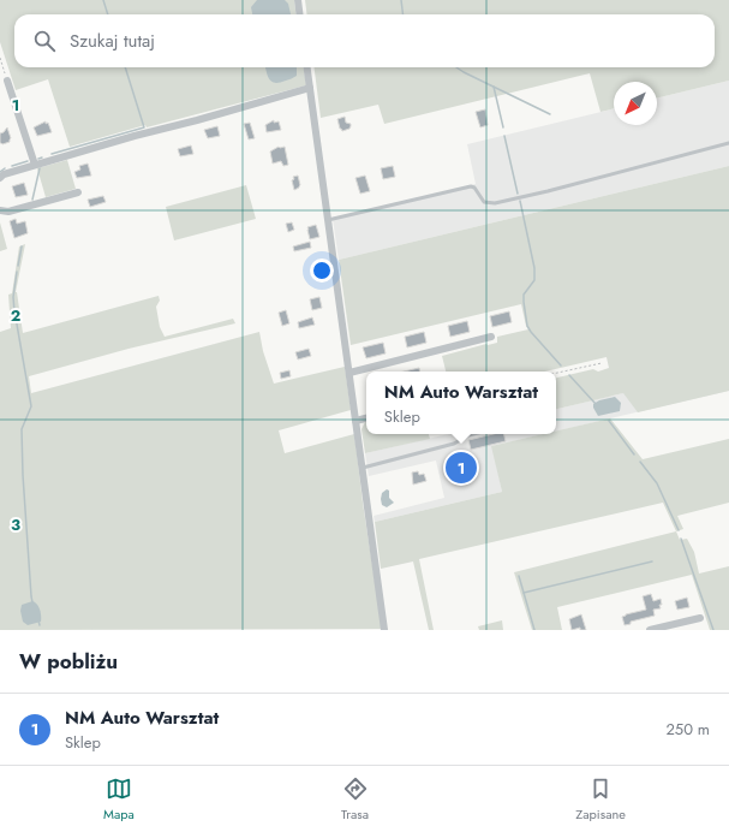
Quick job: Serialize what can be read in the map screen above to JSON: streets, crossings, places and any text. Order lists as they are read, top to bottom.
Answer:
{
  "north": "bottom left",
  "page": {
    "search": "Szukaj tutaj",
    "popup": ["NM Auto Warsztat", "Sklep"],
    "pins": "1",
    "heading": "W pobliżu",
    "list": [
      {
        "mark": "1",
        "name": "NM Auto Warsztat",
        "note": "Sklep",
        "value": "250 m"
      }
    ],
    "nav": ["Mapa", "Trasa", "Zapisane"]
  },
  "grid": {
    "rows": ["1", "2", "3"]
  }
}
